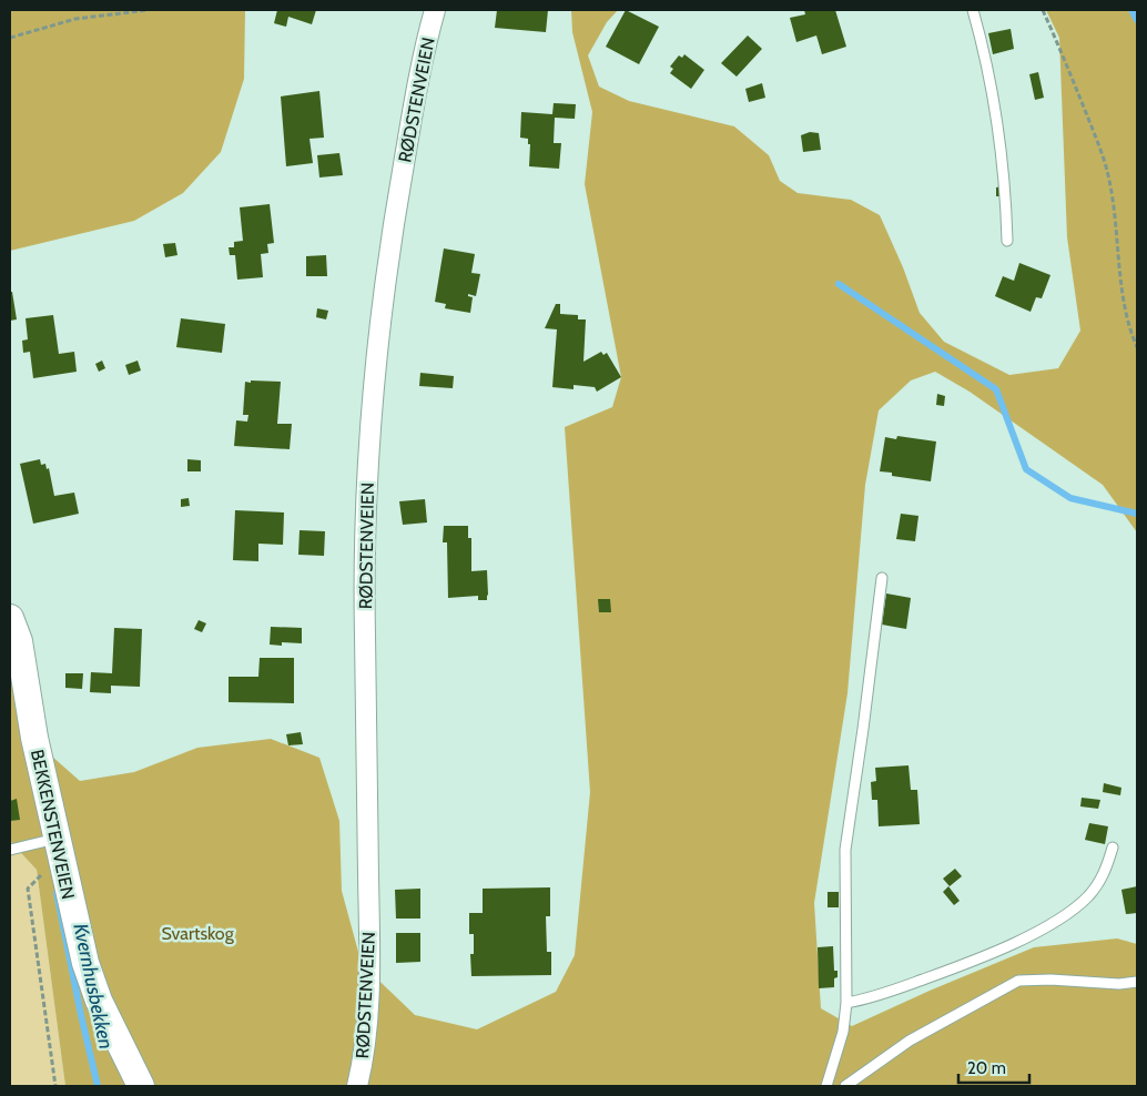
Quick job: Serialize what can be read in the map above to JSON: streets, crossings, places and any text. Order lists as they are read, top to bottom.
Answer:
{
  "streets": {
    "main road": ["BEKKENSTENVEIEN"],
    "street": ["RØDSTENVEIEN"]
  },
  "water": ["Kvernhusbekken"],
  "parks": ["Svartskog"],
  "scale_bar": "20 m"
}
